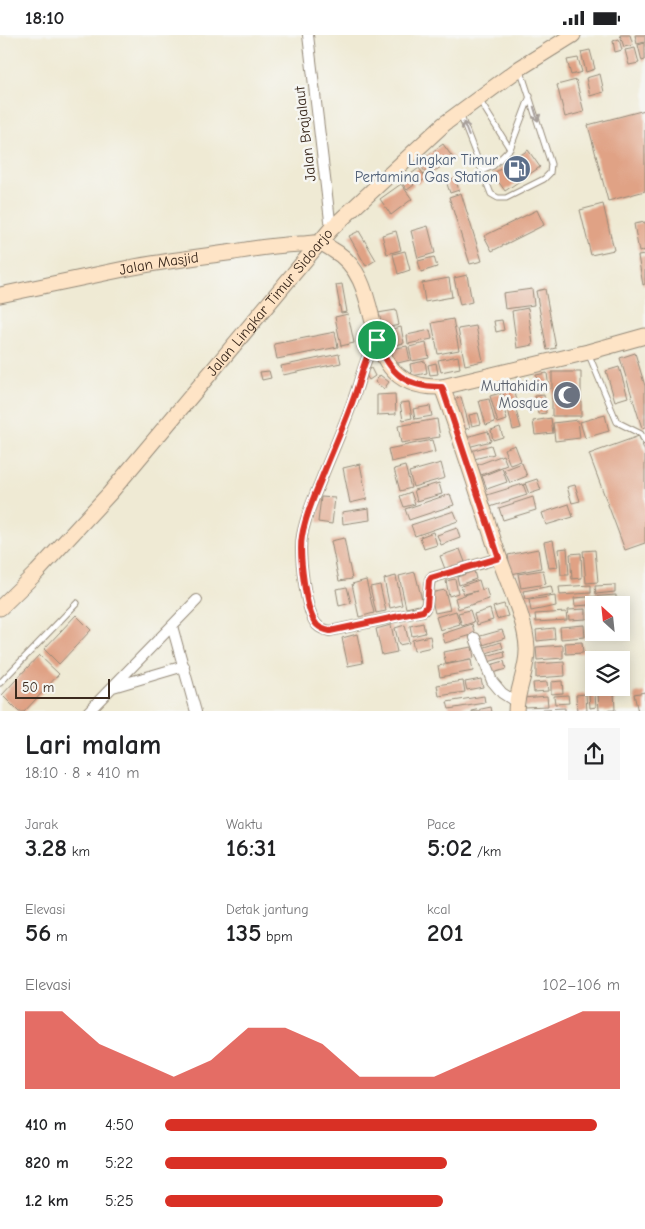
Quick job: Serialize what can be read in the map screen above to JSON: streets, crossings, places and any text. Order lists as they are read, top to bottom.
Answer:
{
  "streets": {
    "street": ["Jalan Brajalaut", "Jalan Masjid", "Jalan Lingkar Timur Sidoarjo"]
  },
  "crossings": [
    ["Jalan Brajalaut", "Jalan Lingkar Timur Sidoarjo"],
    ["Jalan Masjid", "Jalan Lingkar Timur Sidoarjo"]
  ],
  "places": {
    "fuel station": ["Lingkar Timur Pertamina Gas Station"],
    "mosque": ["Muttahidin Mosque"]
  },
  "scale_bar": "50 m",
  "north": "top left",
  "page": {
    "status": "18:10",
    "scale": "50 m",
    "heading": ["Lari malam", "18:10 · 8 × 410 m"],
    "stats": [
      ["Jarak", "3.28 km"],
      ["Waktu", "16:31"],
      ["Pace", "5:02 /km"],
      ["Elevasi", "56 m"],
      ["Detak jantung", "135 bpm"],
      ["kcal", "201"]
    ],
    "chart": ["Elevasi", "102–106 m"],
    "list": [
      {
        "name": "410 m",
        "note": "4:50"
      },
      {
        "name": "820 m",
        "note": "5:22"
      },
      {
        "name": "1.2 km",
        "note": "5:25"
      }
    ]
  }
}
